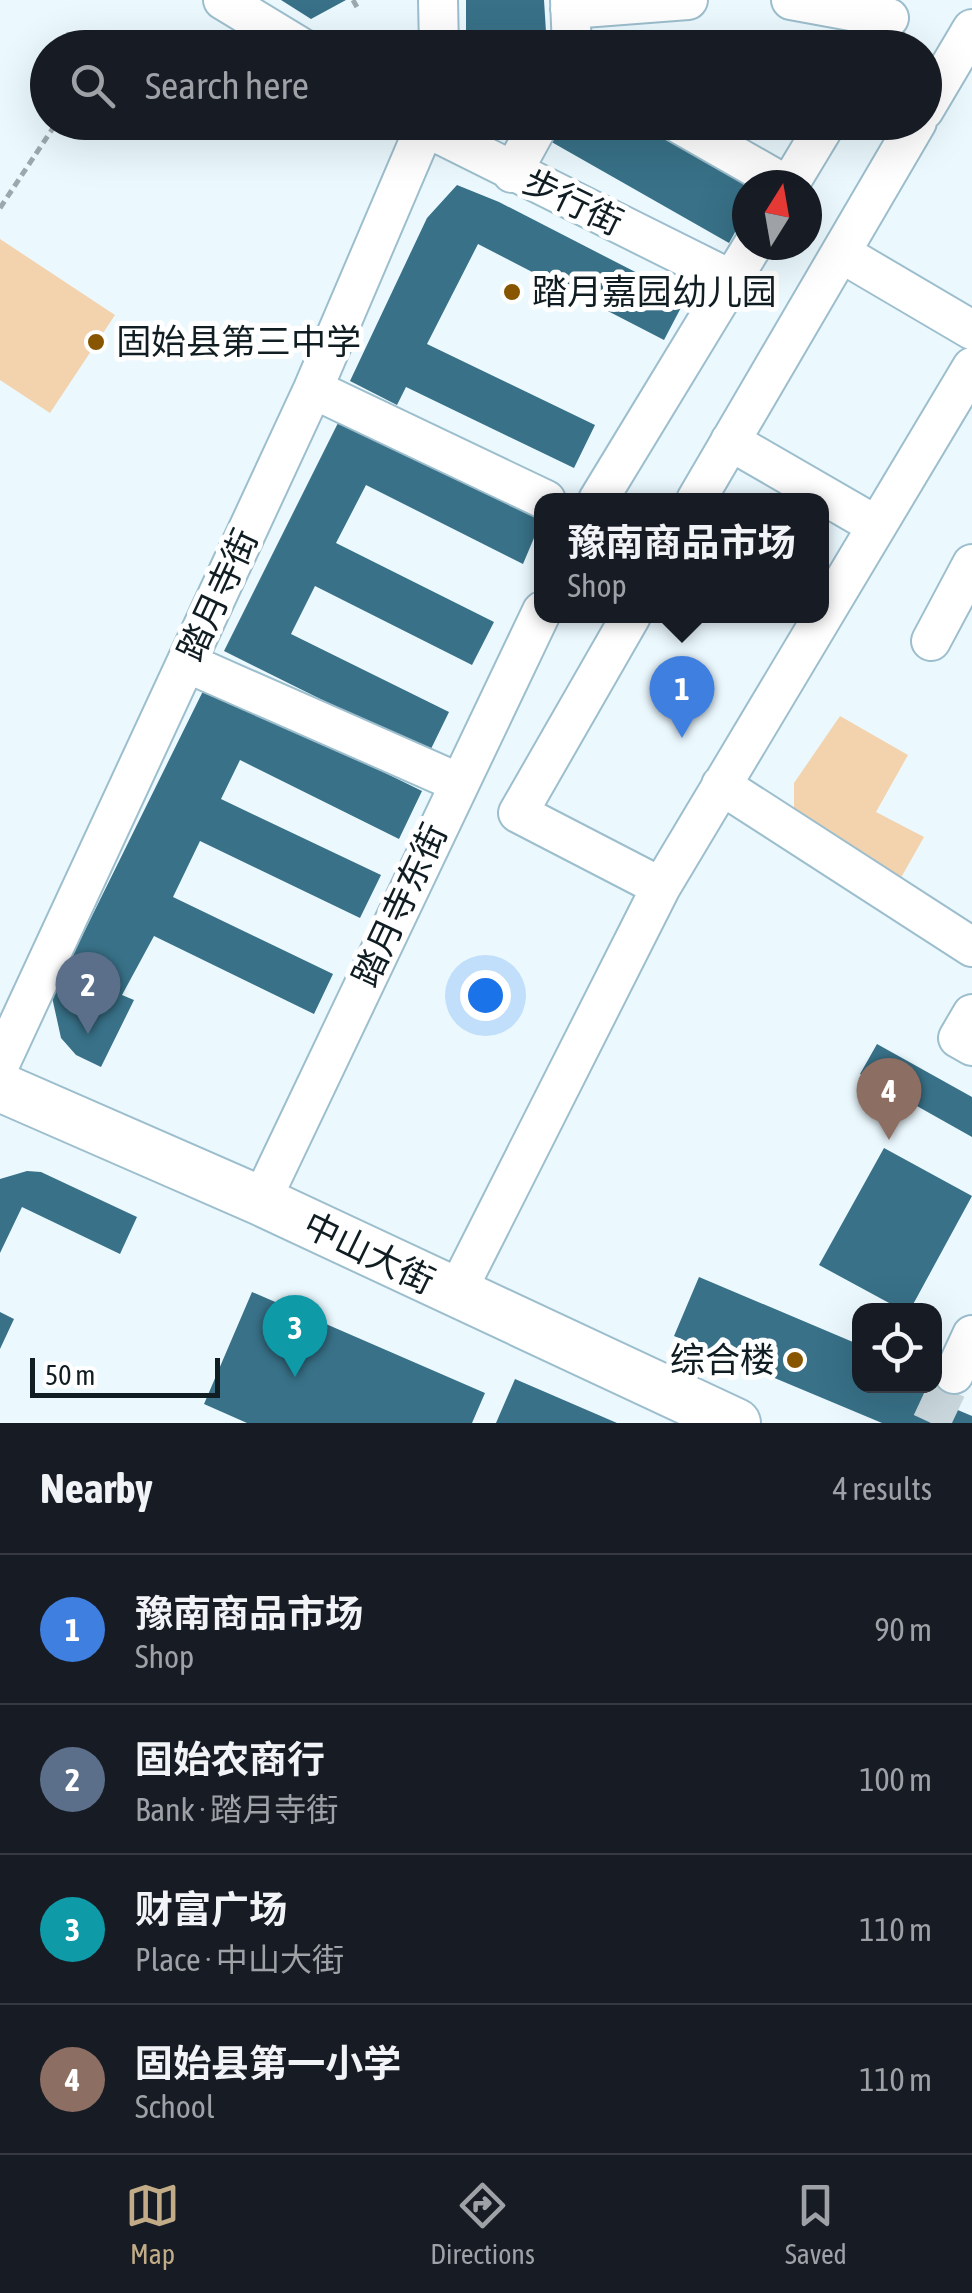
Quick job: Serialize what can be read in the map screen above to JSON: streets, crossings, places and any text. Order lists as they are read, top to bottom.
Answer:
{
  "streets": {
    "main road": ["中山大街"],
    "street": ["步行街", "踏月寺街", "踏月寺东街"]
  },
  "crossings": [
    ["踏月寺东街", "中山大街"]
  ],
  "places": ["踏月嘉园幼儿园", "固始县第三中学", "综合楼"],
  "scale_bar": "50 m",
  "north": "top",
  "page": {
    "search": "Search here",
    "popup": ["豫南商品市场", "Shop"],
    "pins": [
      "1",
      "2",
      "4",
      "3"
    ],
    "scale": "50 m",
    "heading": ["Nearby", "4 results"],
    "list": [
      {
        "mark": "1",
        "name": "豫南商品市场",
        "note": "Shop",
        "value": "90 m"
      },
      {
        "mark": "2",
        "name": "固始农商行",
        "note": "Bank · 踏月寺街",
        "value": "100 m"
      },
      {
        "mark": "3",
        "name": "财富广场",
        "note": "Place · 中山大街",
        "value": "110 m"
      },
      {
        "mark": "4",
        "name": "固始县第一小学",
        "note": "School",
        "value": "110 m"
      }
    ],
    "nav": ["Map", "Directions", "Saved"]
  }
}
